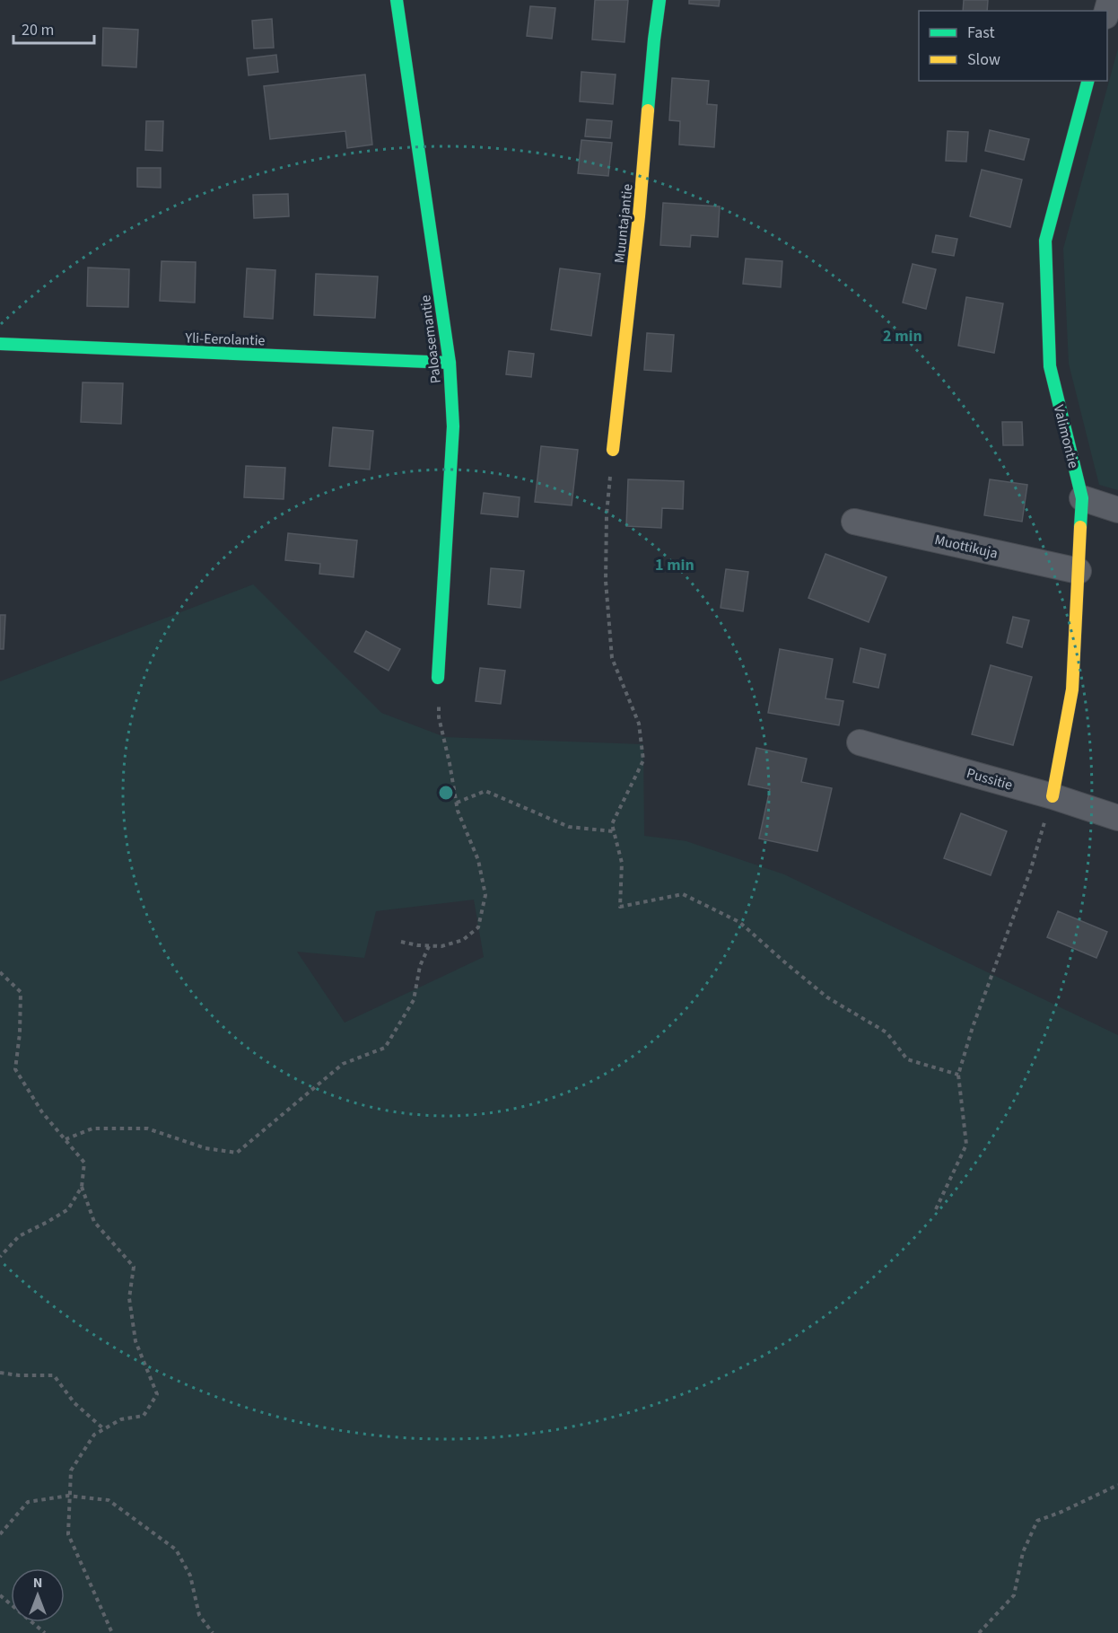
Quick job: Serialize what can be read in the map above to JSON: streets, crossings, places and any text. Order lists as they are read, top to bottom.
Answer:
{
  "streets": {
    "street": [
      "Muuntajantie",
      "Yli-Eerolantie",
      "Paloasemantie",
      "Valimontie",
      "Muottikuja",
      "Pussitie"
    ]
  },
  "crossings": [
    ["Yli-Eerolantie", "Paloasemantie"],
    ["Valimontie", "Muottikuja"],
    ["Valimontie", "Pussitie"]
  ],
  "legend": ["Fast", "Slow"],
  "scale_bar": "20 m",
  "north": "top",
  "rings": ["2 min", "1 min"]
}
